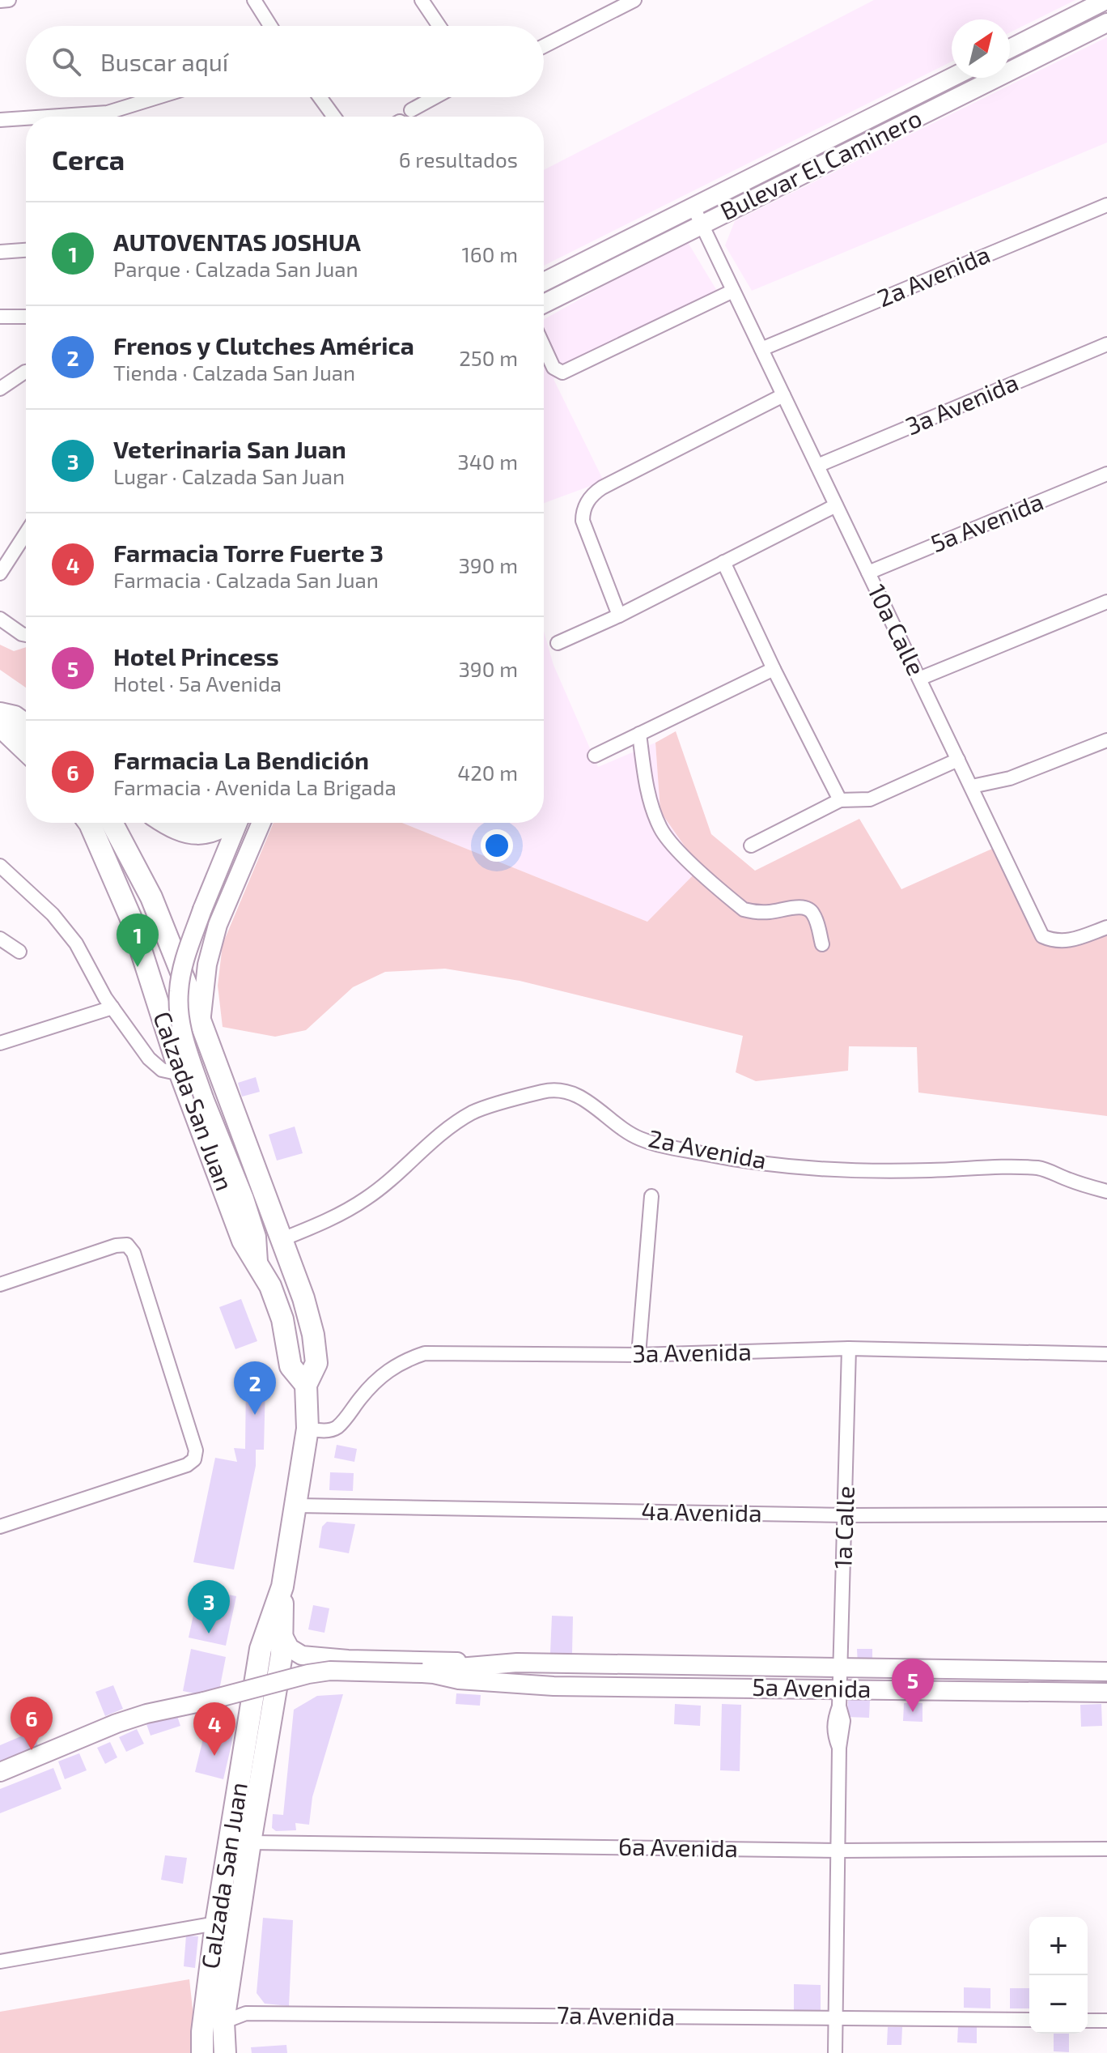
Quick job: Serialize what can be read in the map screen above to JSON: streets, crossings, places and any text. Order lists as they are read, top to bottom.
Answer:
{
  "streets": {
    "main road": ["Bulevar El Caminero", "5a Avenida", "Calzada San Juan"],
    "street": [
      "2a Avenida",
      "3a Avenida",
      "10a Calle",
      "4a Avenida",
      "1a Calle",
      "6a Avenida",
      "7a Avenida"
    ]
  },
  "crossings": [
    ["2a Avenida", "10a Calle"],
    ["2a Avenida", "Calzada San Juan"],
    ["3a Avenida", "10a Calle"],
    ["3a Avenida", "Calzada San Juan"],
    ["3a Avenida", "1a Calle"],
    ["5a Avenida", "10a Calle"],
    ["5a Avenida", "Calzada San Juan"],
    ["5a Avenida", "1a Calle"],
    ["Calzada San Juan", "4a Avenida"],
    ["Calzada San Juan", "6a Avenida"],
    ["Calzada San Juan", "7a Avenida"],
    ["4a Avenida", "1a Calle"],
    ["1a Calle", "6a Avenida"],
    ["1a Calle", "7a Avenida"]
  ],
  "north": "top right",
  "page": {
    "search": "Buscar aquí",
    "heading": ["Cerca", "6 resultados"],
    "list": [
      {
        "mark": "1",
        "name": "AUTOVENTAS JOSHUA",
        "note": "Parque · Calzada San Juan",
        "value": "160 m"
      },
      {
        "mark": "2",
        "name": "Frenos y Clutches América",
        "note": "Tienda · Calzada San Juan",
        "value": "250 m"
      },
      {
        "mark": "3",
        "name": "Veterinaria San Juan",
        "note": "Lugar · Calzada San Juan",
        "value": "340 m"
      },
      {
        "mark": "4",
        "name": "Farmacia Torre Fuerte 3",
        "note": "Farmacia · Calzada San Juan",
        "value": "390 m"
      },
      {
        "mark": "5",
        "name": "Hotel Princess",
        "note": "Hotel · 5a Avenida",
        "value": "390 m"
      },
      {
        "mark": "6",
        "name": "Farmacia La Bendición",
        "note": "Farmacia · Avenida La Brigada",
        "value": "420 m"
      }
    ],
    "pins": [
      "1",
      "2",
      "3",
      "5",
      "6",
      "4"
    ],
    "map_buttons": ["+", "−"]
  }
}
